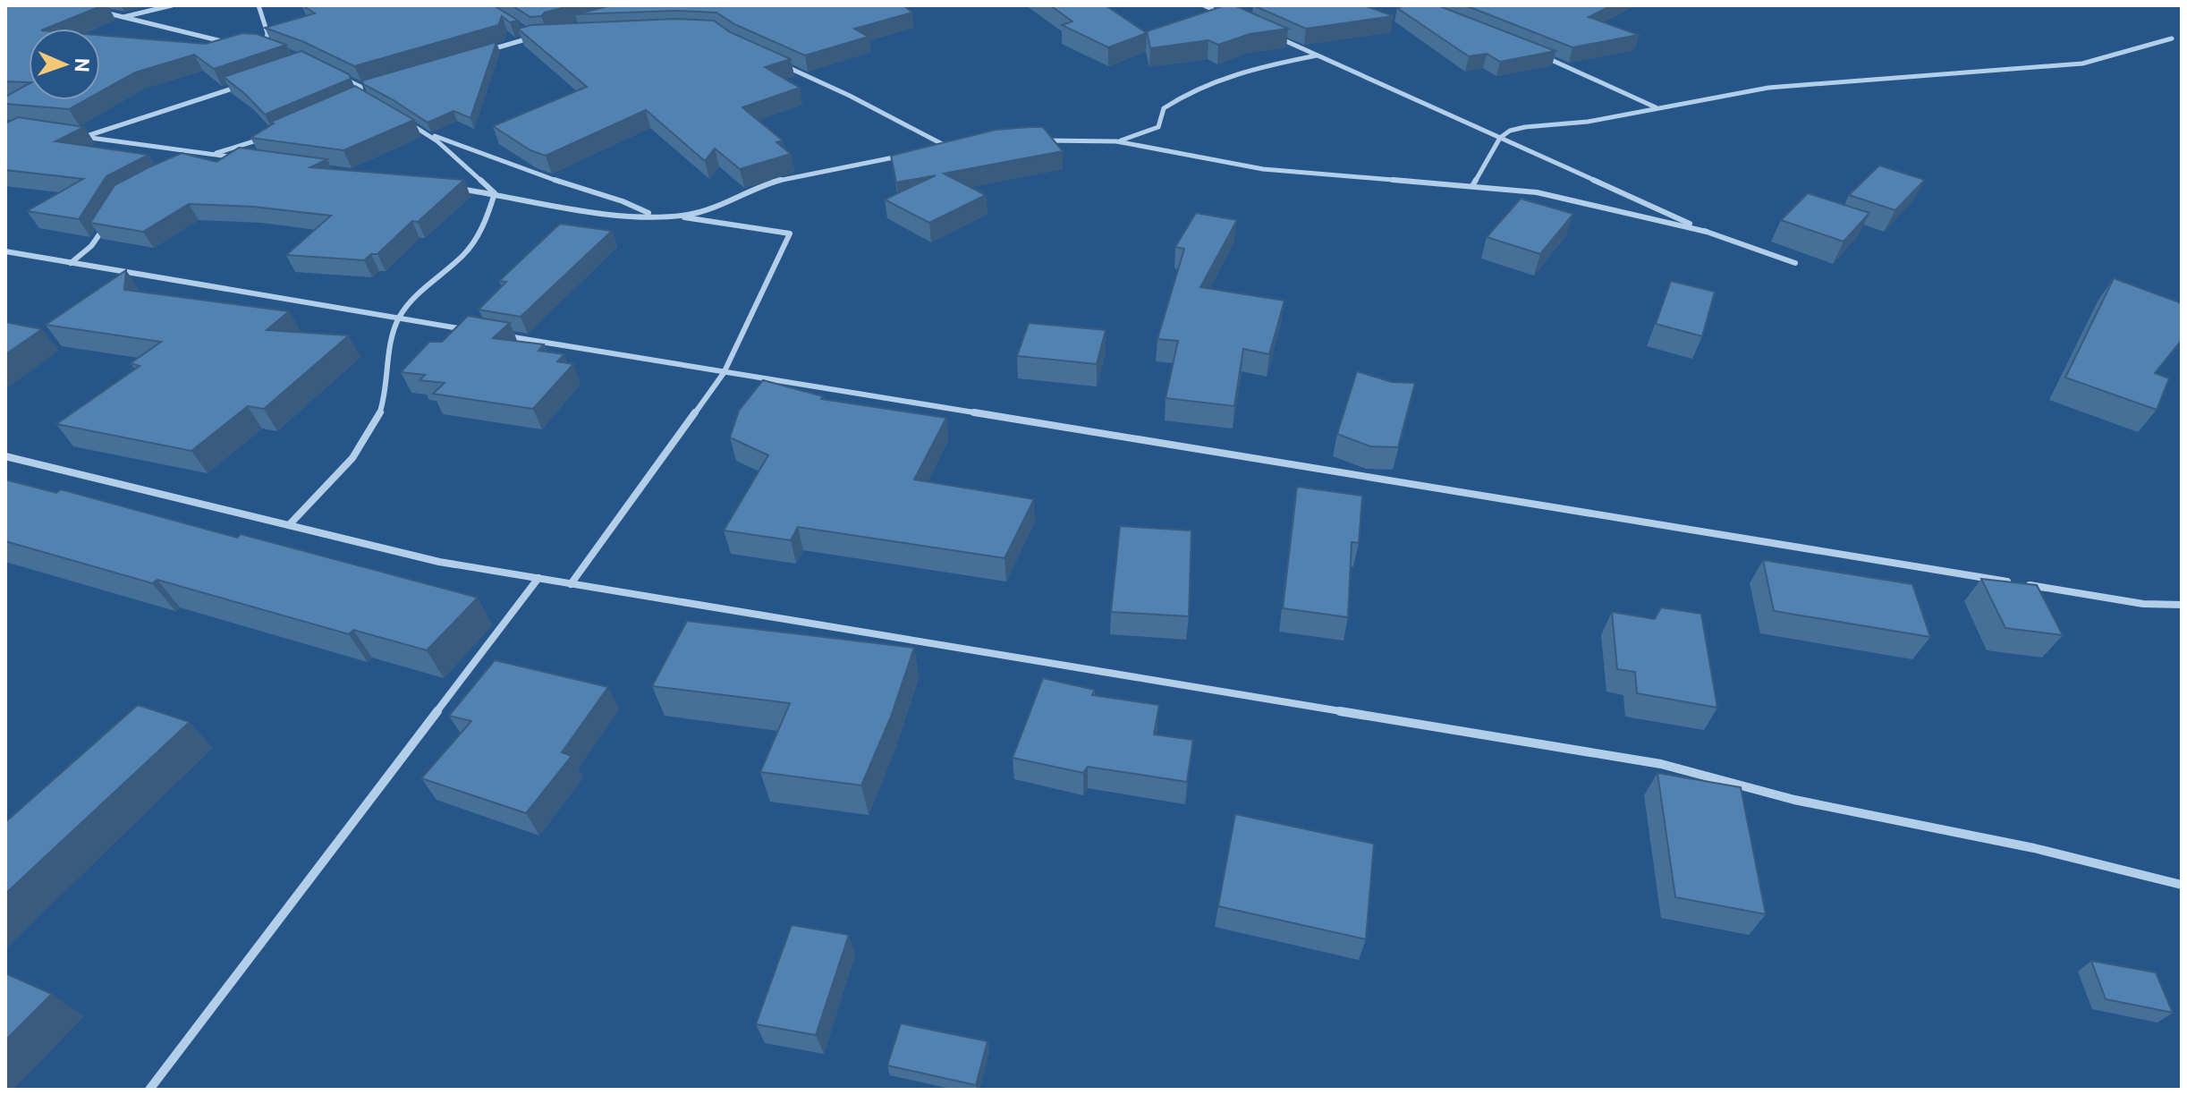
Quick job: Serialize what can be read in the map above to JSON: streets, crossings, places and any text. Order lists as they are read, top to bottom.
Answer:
{
  "north": "right"
}
